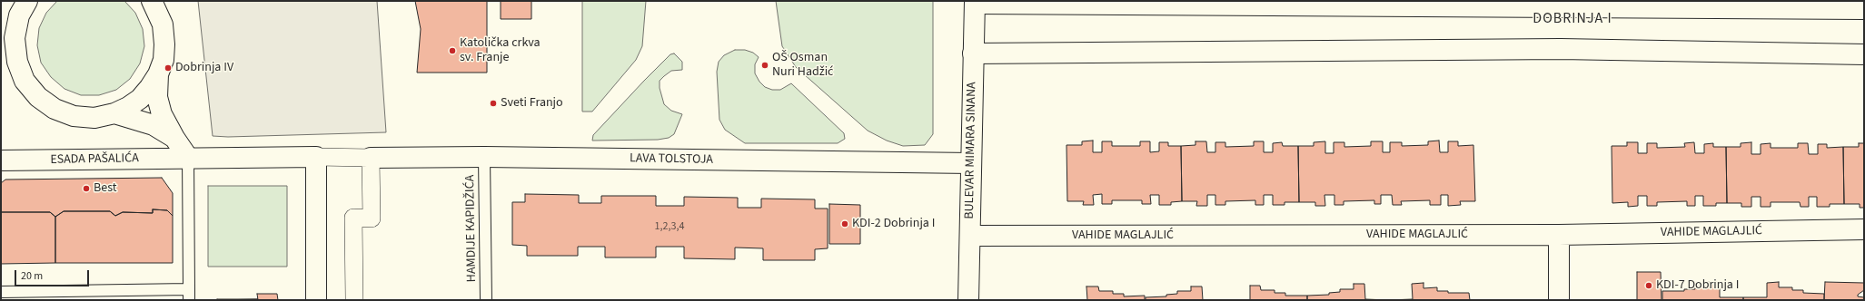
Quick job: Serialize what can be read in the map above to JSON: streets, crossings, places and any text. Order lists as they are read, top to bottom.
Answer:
{
  "streets": {
    "street": [
      "BULEVAR MIMARA SINANA",
      "ESADA PAŠALIĆA",
      "LAVA TOLSTOJA",
      "VAHIDE MAGLAJLIĆ"
    ],
    "lane": ["HAMDIJE KAPIDŽIĆA"]
  },
  "crossings": [
    ["BULEVAR MIMARA SINANA", "LAVA TOLSTOJA"],
    ["BULEVAR MIMARA SINANA", "VAHIDE MAGLAJLIĆ"],
    ["LAVA TOLSTOJA", "HAMDIJE KAPIDŽIĆA"]
  ],
  "districts": ["DOBRINJA I"],
  "places": [
    "Katolička crkva sv. Franje",
    "OŠ Osman Nuri Hadžić",
    "Dobrinja IV",
    "Sveti Franjo",
    "Best",
    "KDI-2 Dobrinja I",
    "KDI-7 Dobrinja I"
  ],
  "house_numbers": ["1,2,3,4"],
  "scale_bar": "20 m"
}
